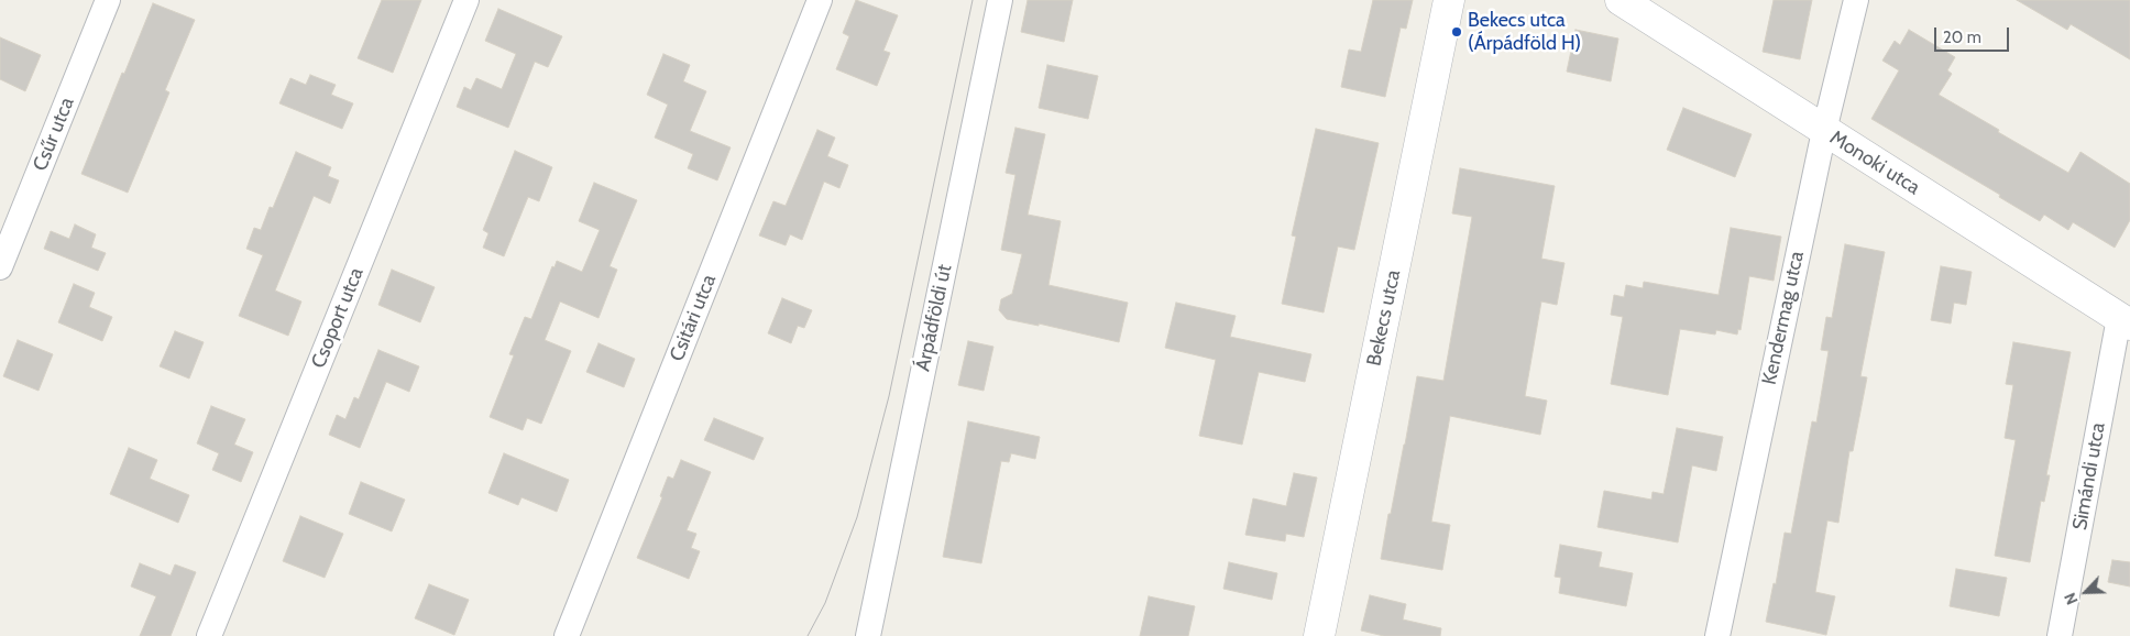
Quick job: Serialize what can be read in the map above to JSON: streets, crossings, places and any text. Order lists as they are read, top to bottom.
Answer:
{
  "streets": {
    "street": [
      "Csűr utca",
      "Monoki utca",
      "Csoport utca",
      "Csitári utca",
      "Árpádföldi út",
      "Bekecs utca",
      "Kendermag utca",
      "Simándi utca"
    ]
  },
  "crossings": [
    ["Monoki utca", "Kendermag utca"],
    ["Monoki utca", "Simándi utca"]
  ],
  "places": ["Bekecs utca (Árpádföld H)"],
  "scale_bar": "20 m",
  "north": "bottom left"
}
